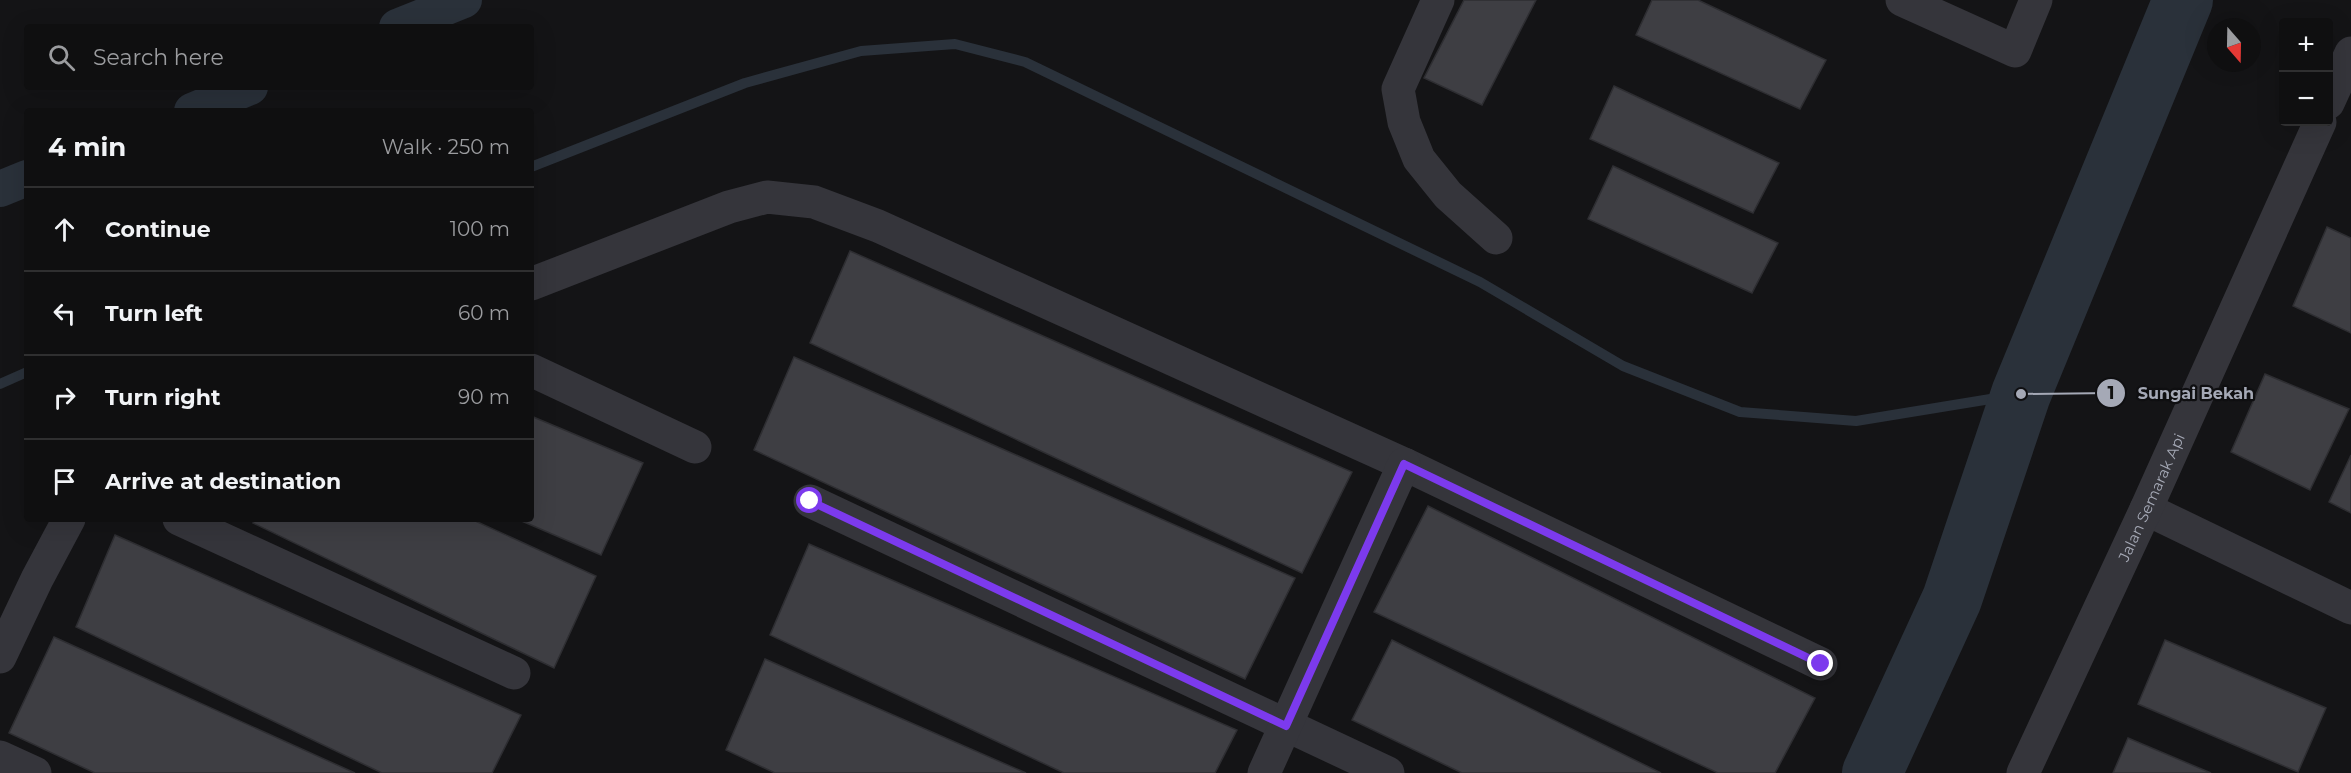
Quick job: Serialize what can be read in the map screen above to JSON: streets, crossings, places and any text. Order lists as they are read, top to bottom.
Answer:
{
  "streets": {
    "street": ["Jalan Semarak Api"]
  },
  "places": ["Sungai Bekah"],
  "north": "bottom",
  "page": {
    "map_buttons": ["+", "−"],
    "search": "Search here",
    "heading": ["4 min", "Walk · 250 m"],
    "list": [
      ["Continue", "100 m"],
      ["Turn left", "60 m"],
      ["Turn right", "90 m"],
      "Arrive at destination"
    ]
  }
}
